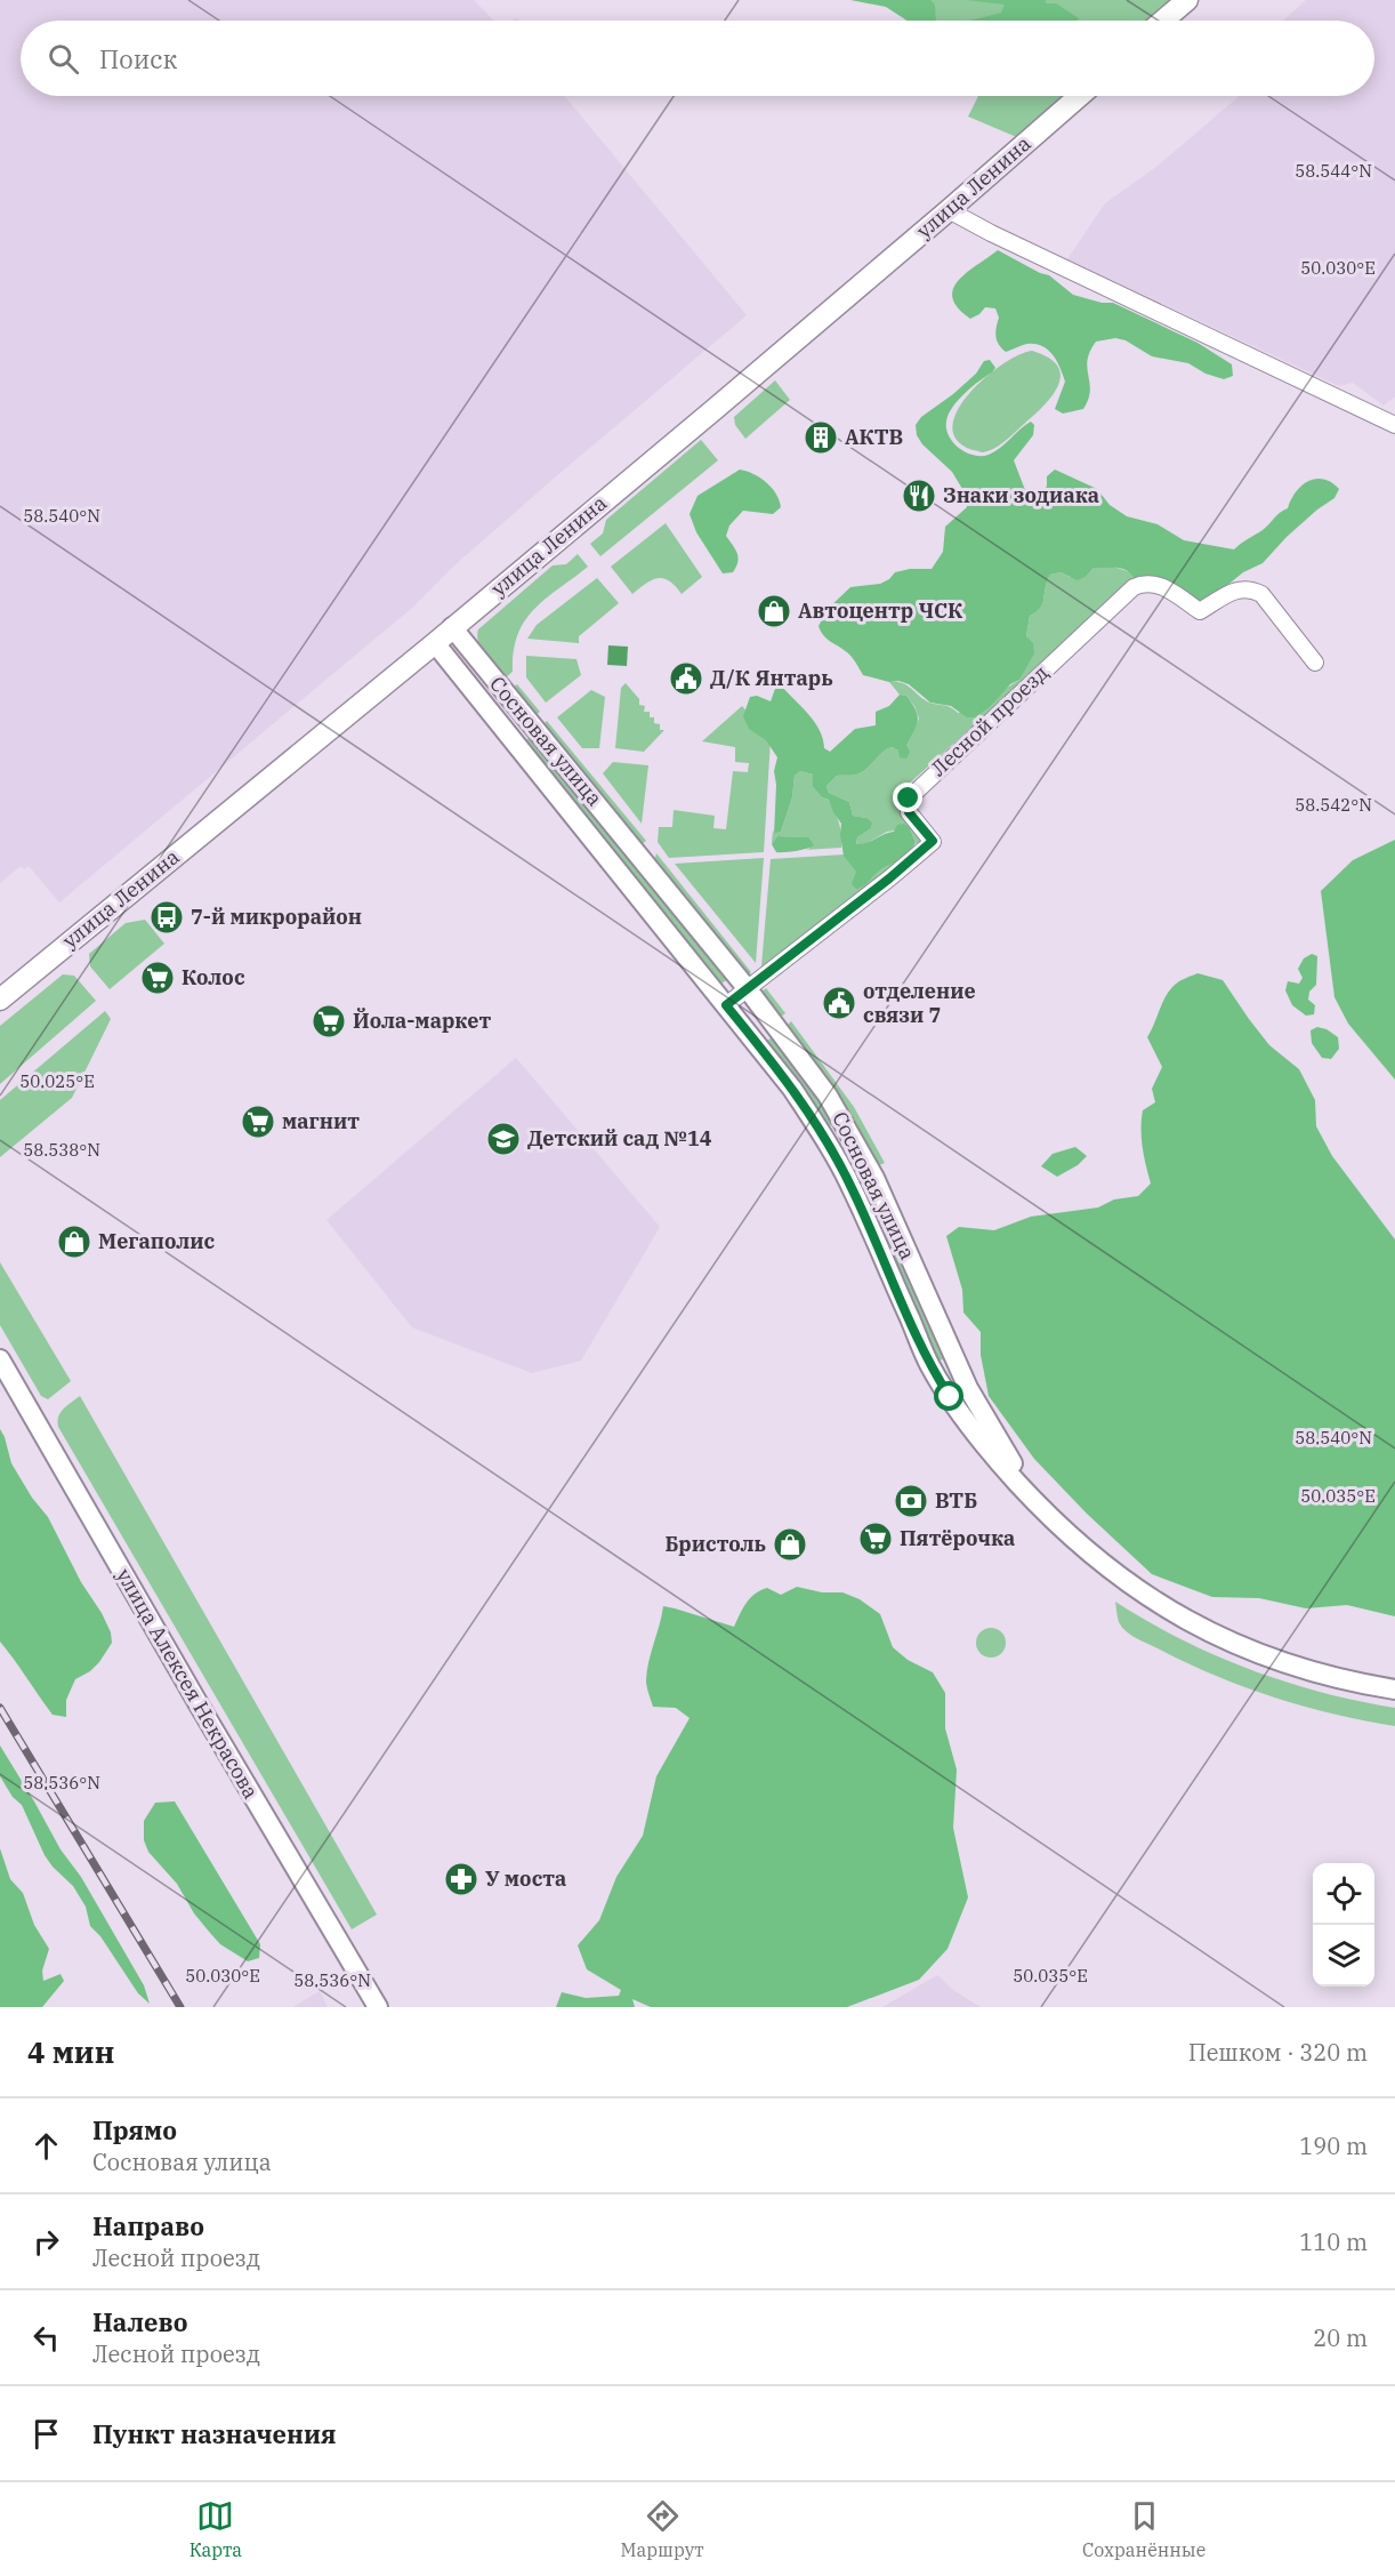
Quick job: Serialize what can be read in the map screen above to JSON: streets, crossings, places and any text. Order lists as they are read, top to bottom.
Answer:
{
  "streets": {
    "main road": ["улица Ленина"],
    "street": ["Лесной проезд", "Сосновая улица", "улица Алексея Некрасова"]
  },
  "crossings": [
    ["улица Ленина", "Сосновая улица"],
    ["Лесной проезд", "Сосновая улица"]
  ],
  "places": {
    "building": ["АКТВ"],
    "restaurant": ["Знаки зодиака"],
    "shop": ["Автоцентр ЧСК", "Мегаполис", "Бристоль"],
    "public building": ["Д/К Янтарь", "отделение связи 7"],
    "bus stop": ["7-й микрорайон"],
    "supermarket": [
      "Колос",
      "Йола-маркет",
      "магнит",
      "Пятёрочка"
    ],
    "school or university": ["Детский сад №14"],
    "bank": ["ВТБ"],
    "pharmacy": ["У моста"]
  },
  "page": {
    "search": "Поиск",
    "heading": ["4 мин", "Пешком · 320 m"],
    "list": [
      ["Прямо", "Сосновая улица", "190 m"],
      ["Направо", "Лесной проезд", "110 m"],
      ["Налево", "Лесной проезд", "20 m"],
      "Пункт назначения"
    ],
    "nav": ["Карта", "Маршрут", "Сохранённые"]
  },
  "coordinates": [
    "58.544°N",
    "50.030°E",
    "58.540°N",
    "58.542°N",
    "50.025°E",
    "58.538°N",
    "50.035°E",
    "58.536°N"
  ]
}
